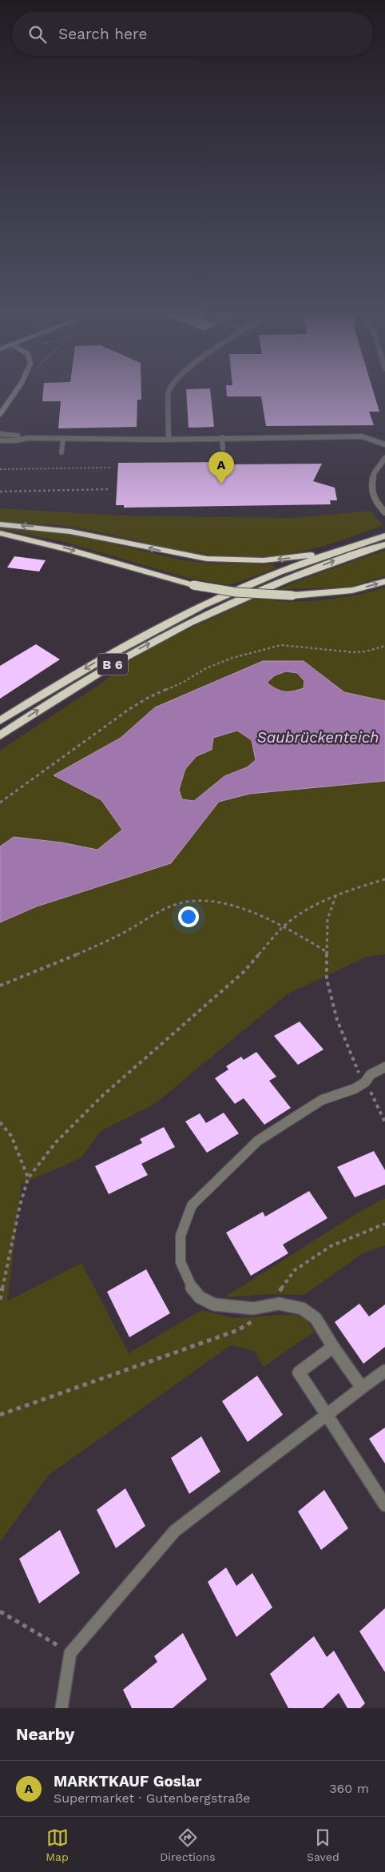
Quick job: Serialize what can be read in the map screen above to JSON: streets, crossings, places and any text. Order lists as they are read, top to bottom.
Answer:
{
  "streets": {
    "highway": ["B 6"]
  },
  "water": ["Saubrückenteich"],
  "page": {
    "search": "Search here",
    "pins": "A",
    "heading": "Nearby",
    "list": [
      {
        "mark": "A",
        "name": "MARKTKAUF Goslar",
        "note": "Supermarket · Gutenbergstraße",
        "value": "360 m"
      }
    ],
    "nav": ["Map", "Directions", "Saved"]
  }
}
